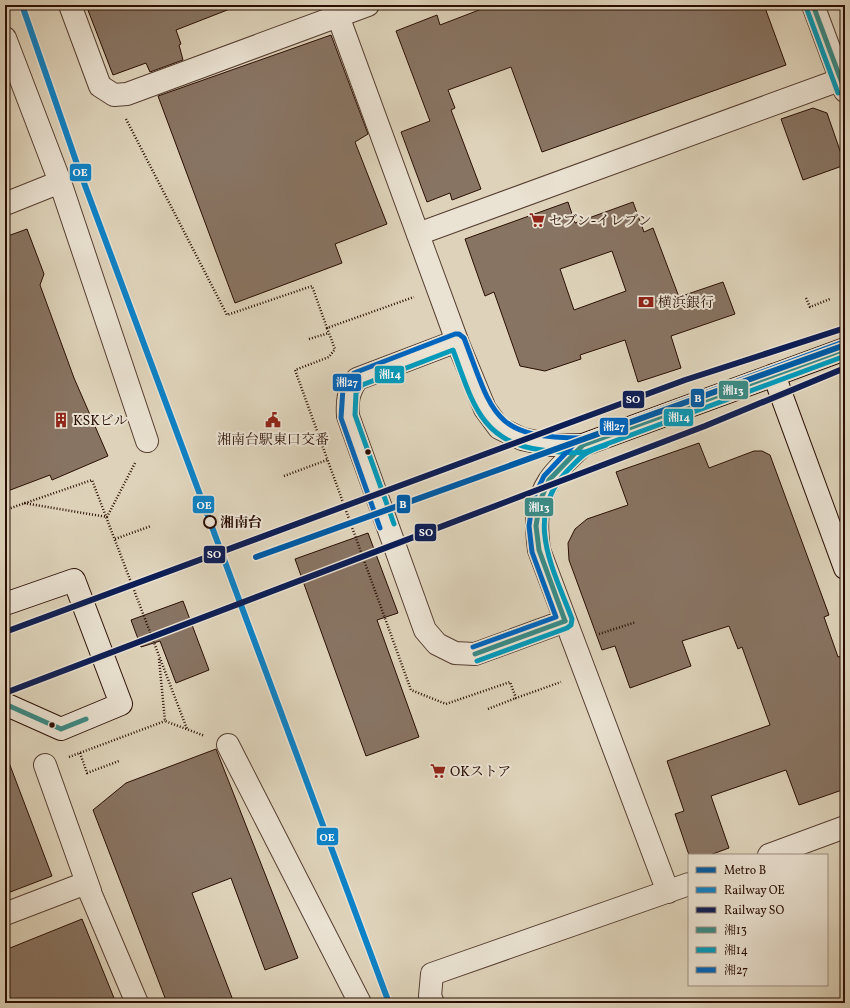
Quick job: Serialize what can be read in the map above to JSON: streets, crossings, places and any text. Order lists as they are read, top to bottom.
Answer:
{
  "places": {
    "supermarket": ["セブン-イレブン", "OKストア"],
    "bank": ["横浜銀行"],
    "building": ["KSKビル"],
    "public building": ["湘南台駅東口交番"],
    "other": ["湘南台"]
  },
  "lines": [
    "rail line OE",
    "transit line 湘13",
    "transit line 湘14",
    "rail line SO",
    "transit line 湘27",
    "metro line B"
  ],
  "legend": [
    "Metro B",
    "Railway OE",
    "Railway SO",
    "湘13",
    "湘14",
    "湘27"
  ]
}
